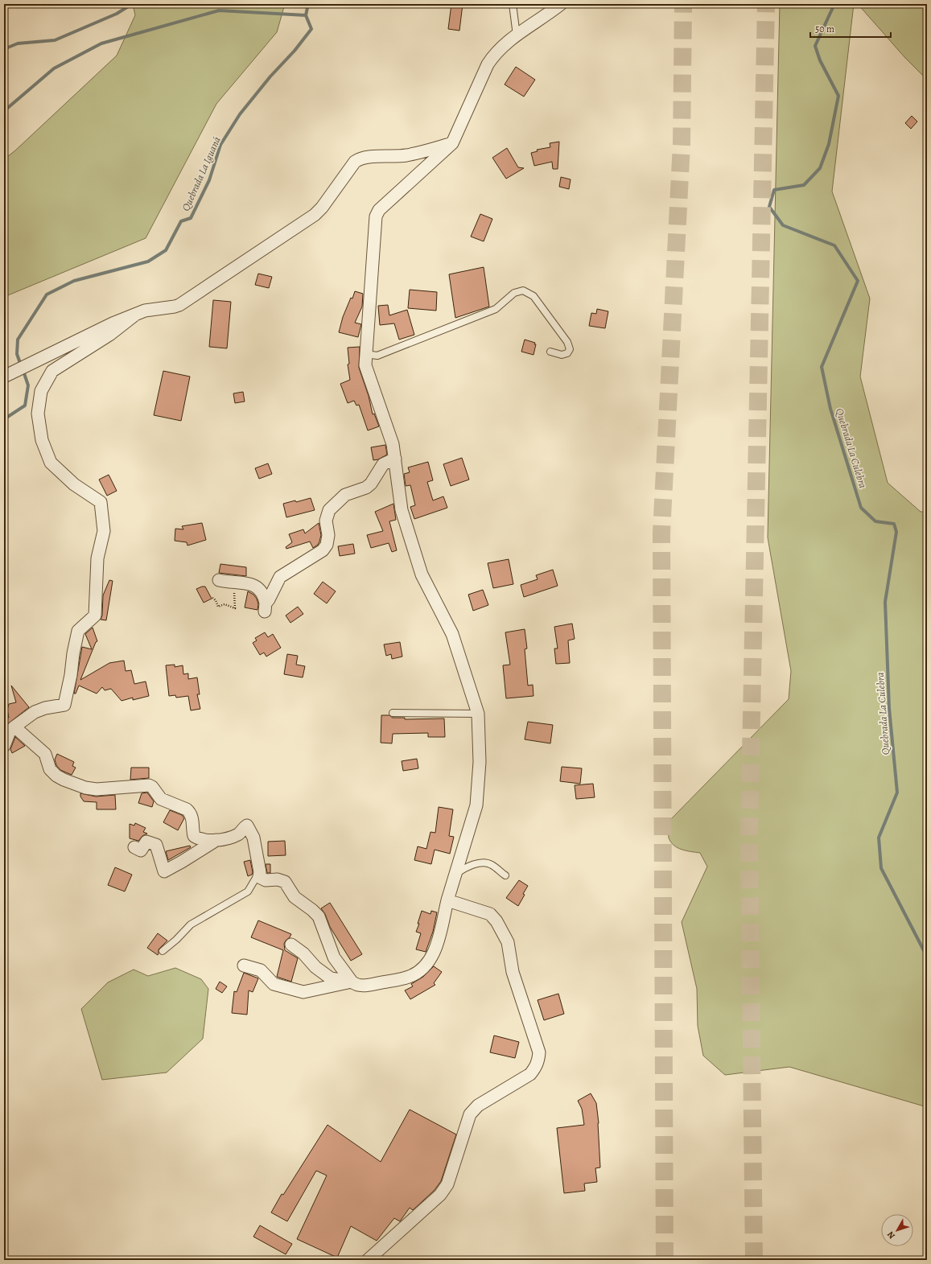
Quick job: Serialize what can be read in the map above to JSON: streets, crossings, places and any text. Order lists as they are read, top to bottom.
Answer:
{
  "water": ["Quebrada La Iguaná", "Quebrada La Culebra"],
  "scale_bar": "50 m",
  "north": "bottom left"
}
